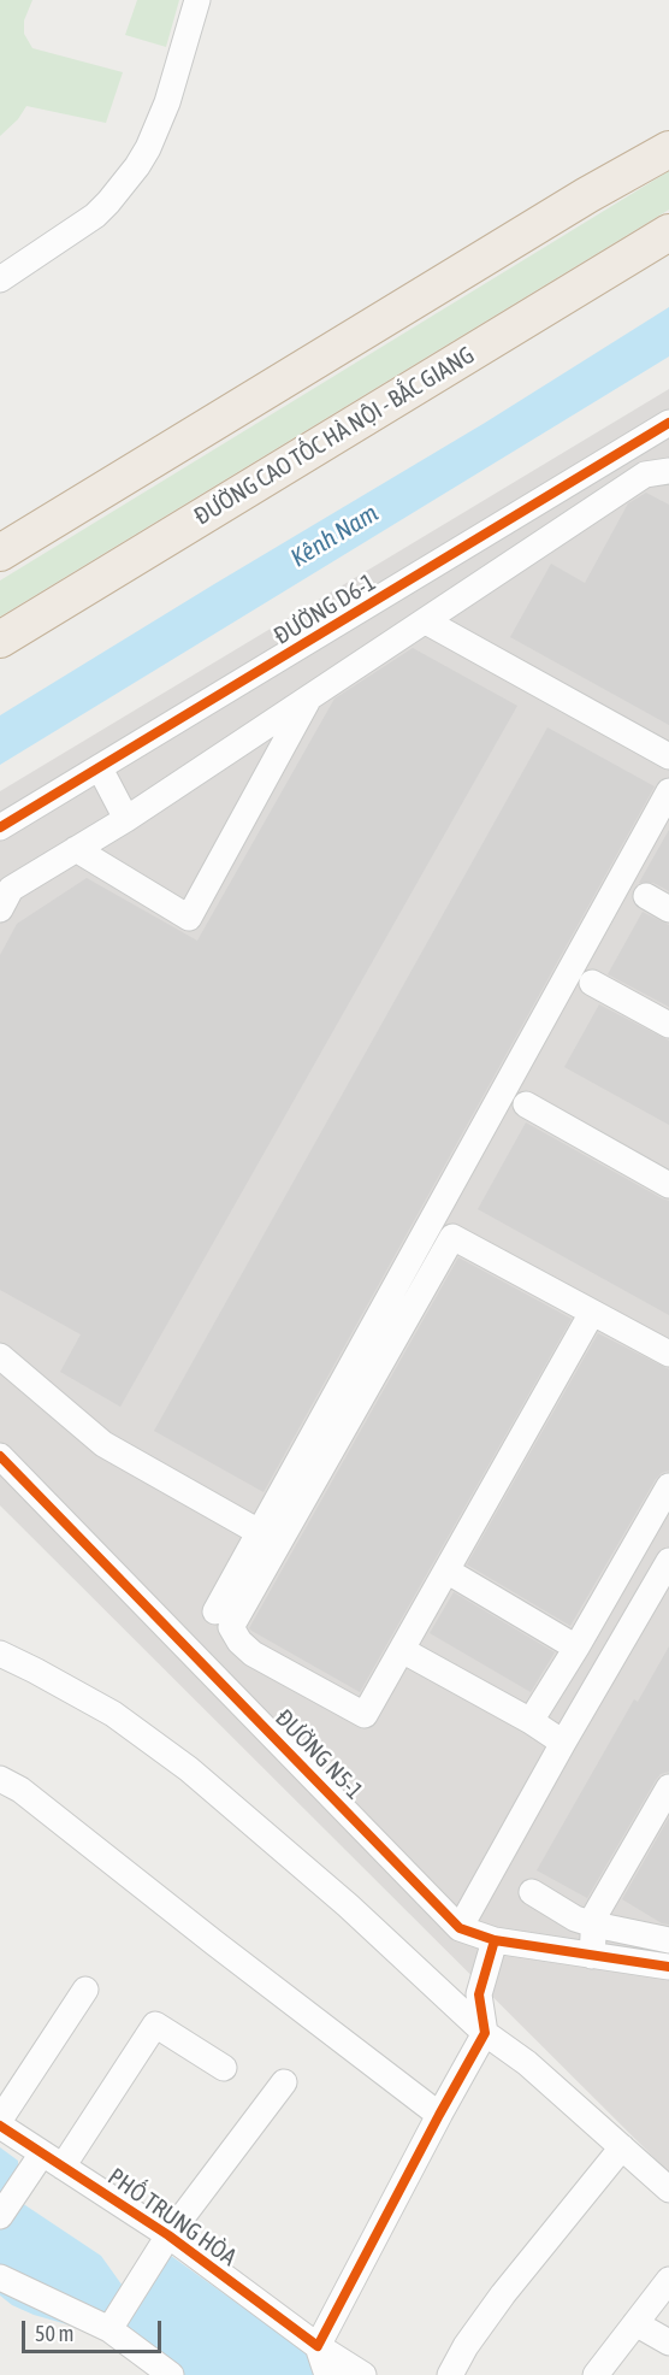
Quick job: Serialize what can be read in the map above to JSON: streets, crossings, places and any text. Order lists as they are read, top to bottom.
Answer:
{
  "streets": {
    "highway": ["ĐƯỜNG CAO TỐC HÀ NỘI - BẮC GIANG"],
    "street": ["ĐƯỜNG D6-1", "ĐƯỜNG N5-1", "PHỐ TRUNG HÒA"]
  },
  "water": ["Kênh Nam"],
  "scale_bar": "50 m"
}
